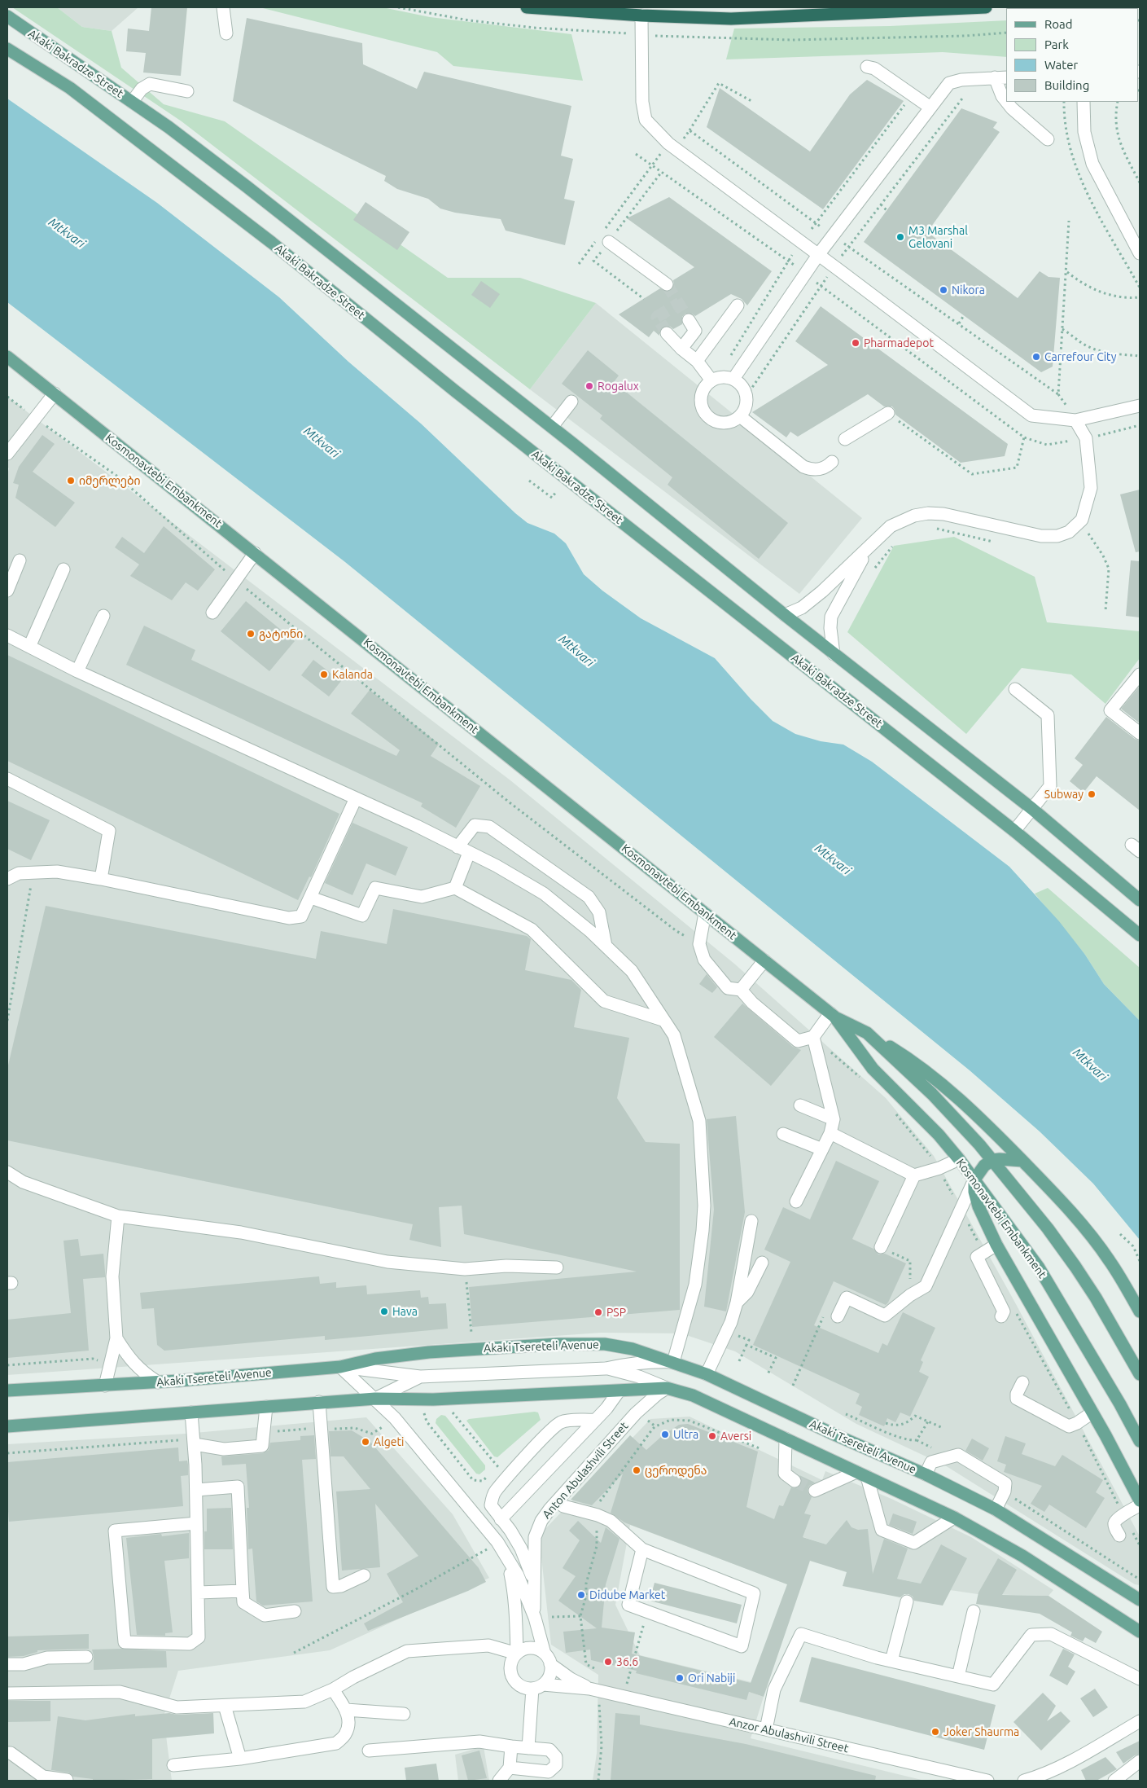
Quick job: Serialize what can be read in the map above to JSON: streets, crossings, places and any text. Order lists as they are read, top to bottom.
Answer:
{
  "streets": {
    "main road": ["Akaki Bakradze Street", "Kosmonavtebi Embankment", "Akaki Tsereteli Avenue"],
    "street": ["Anton Abulashvili Street", "Anzor Abulashvili Street"]
  },
  "crossings": [
    ["Akaki Tsereteli Avenue", "Anton Abulashvili Street"],
    ["Anton Abulashvili Street", "Anzor Abulashvili Street"]
  ],
  "water": ["Mtkvari"],
  "places": [
    "M3 Marshal Gelovani",
    "Nikora",
    "Pharmadepot",
    "Carrefour City",
    "Rogalux",
    "იმერლები",
    "გატონი",
    "Kalanda",
    "Subway",
    "Hava",
    "PSP",
    "Ultra",
    "Aversi",
    "Algeti",
    "ცეროდენა",
    "Didube Market",
    "36.6",
    "Ori Nabiji",
    "Joker Shaurma"
  ],
  "legend": [
    "Road",
    "Park",
    "Water",
    "Building"
  ]
}
